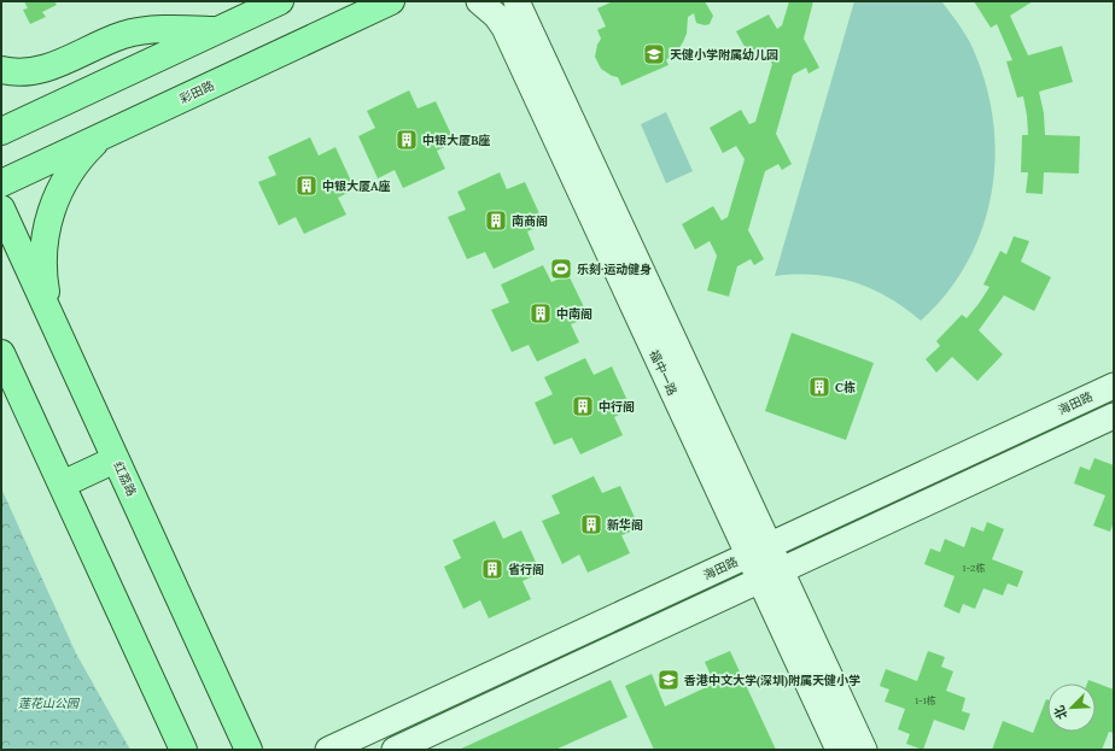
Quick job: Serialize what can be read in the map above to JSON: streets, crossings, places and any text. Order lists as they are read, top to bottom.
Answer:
{
  "streets": {
    "main road": ["彩田路", "红荔路"],
    "street": ["福中一路", "海田路"]
  },
  "crossings": [
    ["福中一路", "海田路"]
  ],
  "parks": ["莲花山公园"],
  "places": {
    "school or university": ["天健小学附属幼儿园", "香港中文大学(深圳)附属天健小学"],
    "building": [
      "中银大厦B座",
      "中银大厦A座",
      "南商阁",
      "中南阁",
      "C栋",
      "中行阁",
      "新华阁",
      "省行阁"
    ],
    "sports": ["乐刻·运动健身"]
  },
  "house_numbers": ["1-2栋", "1-1栋"],
  "north": "bottom left"
}
